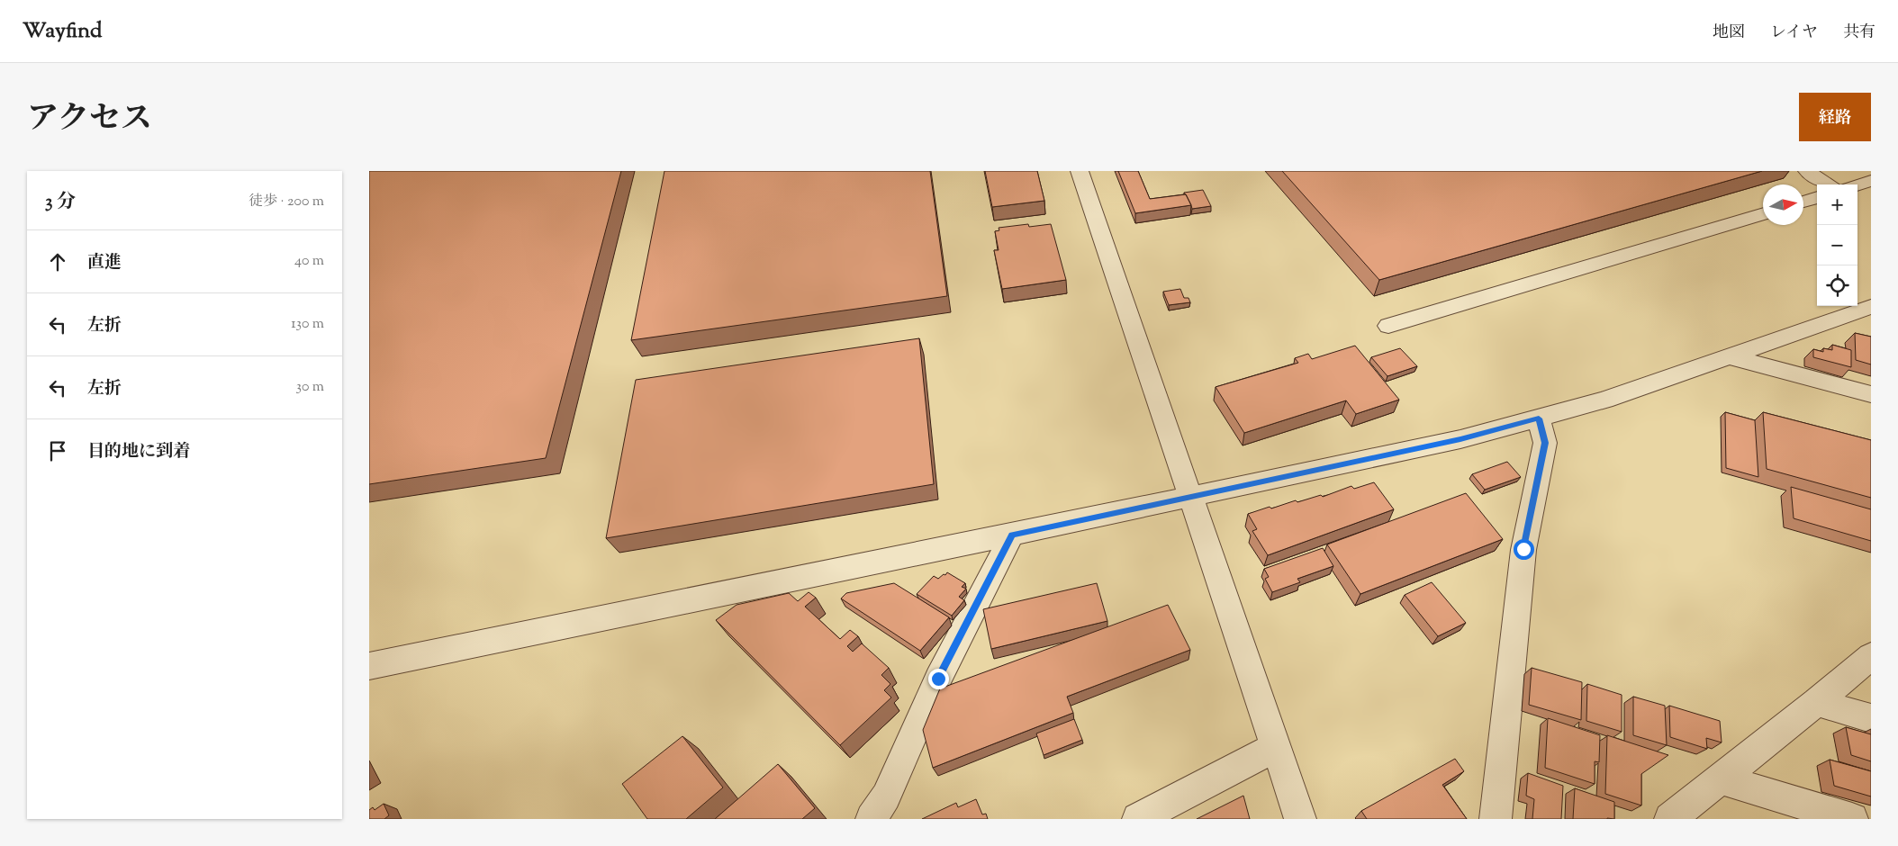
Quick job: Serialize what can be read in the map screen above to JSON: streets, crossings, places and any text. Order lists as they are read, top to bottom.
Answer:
{
  "north": "right",
  "page": {
    "header": "Wayfind",
    "nav": ["地図", "レイヤ", "共有"],
    "title": "アクセス",
    "buttons": "経路",
    "heading": ["3 分", "徒歩 · 200 m"],
    "map_buttons": ["+", "−"],
    "list": [
      ["直進", "40 m"],
      ["左折", "130 m"],
      ["左折", "30 m"],
      "目的地に到着"
    ]
  }
}
